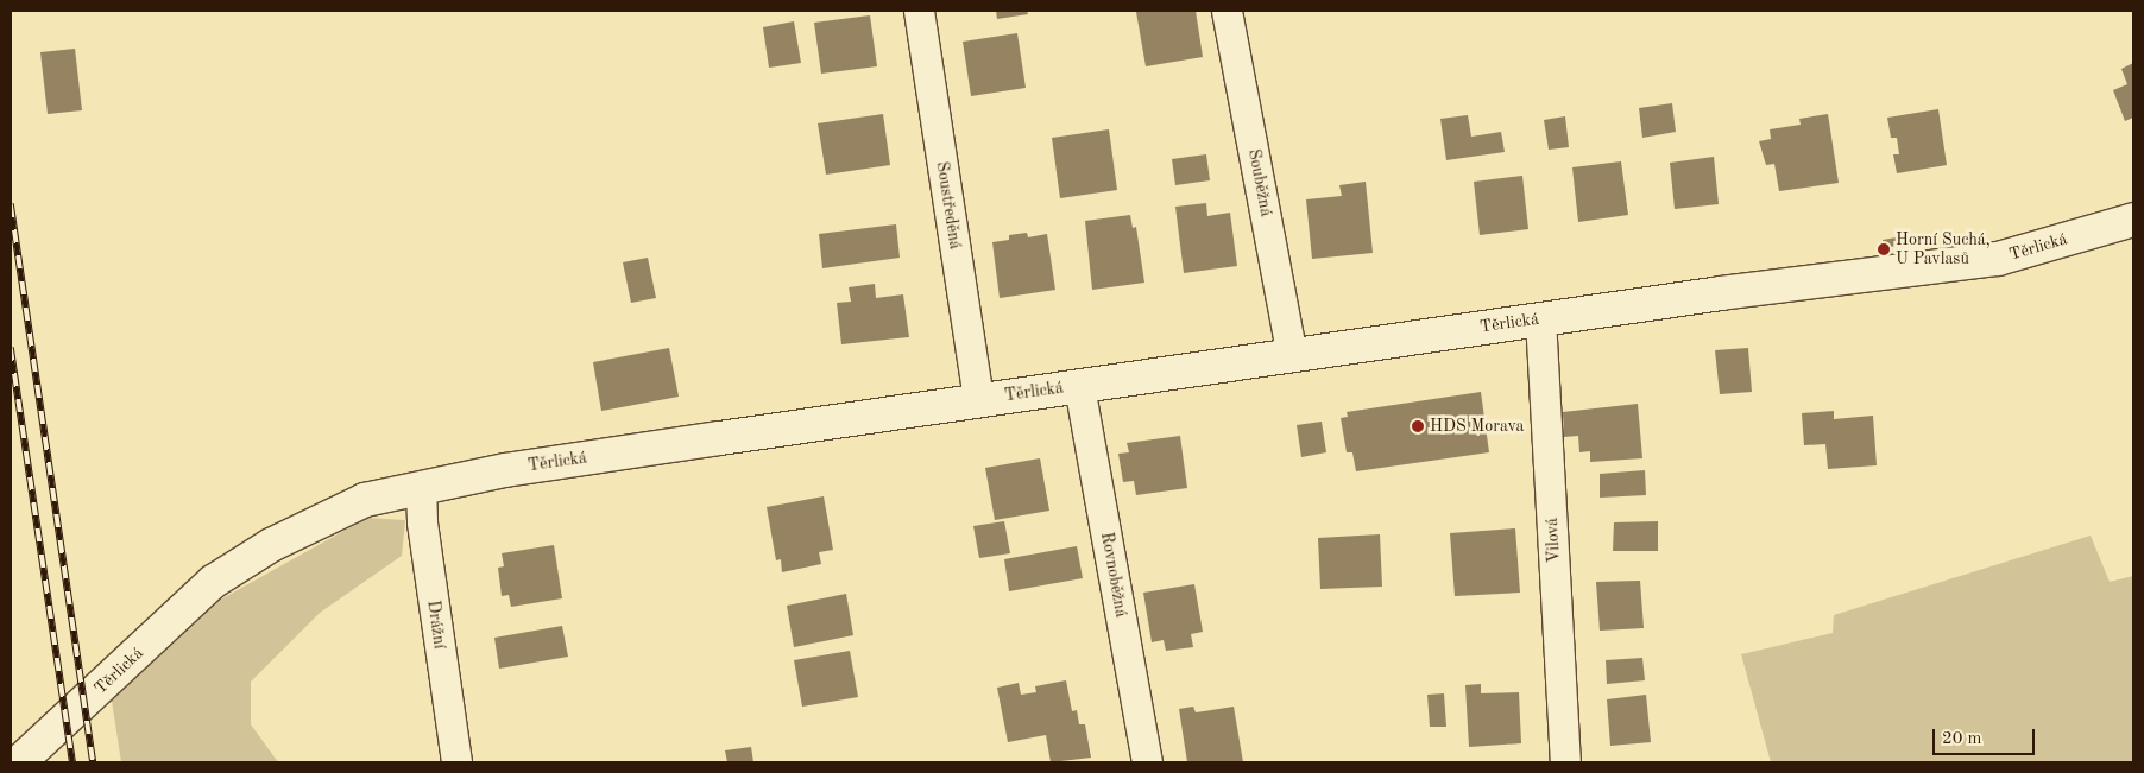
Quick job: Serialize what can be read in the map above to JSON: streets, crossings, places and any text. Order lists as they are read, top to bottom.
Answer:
{
  "streets": {
    "main road": ["Těrlická"],
    "street": [
      "Souběžná",
      "Soustředěná",
      "Vilová",
      "Rovnoběžná",
      "Drážní"
    ]
  },
  "crossings": [
    ["Souběžná", "Těrlická"],
    ["Soustředěná", "Těrlická"],
    ["Těrlická", "Vilová"],
    ["Těrlická", "Rovnoběžná"],
    ["Těrlická", "Drážní"]
  ],
  "places": ["Horní Suchá, U Pavlasů", "HDS Morava"],
  "scale_bar": "20 m"
}
